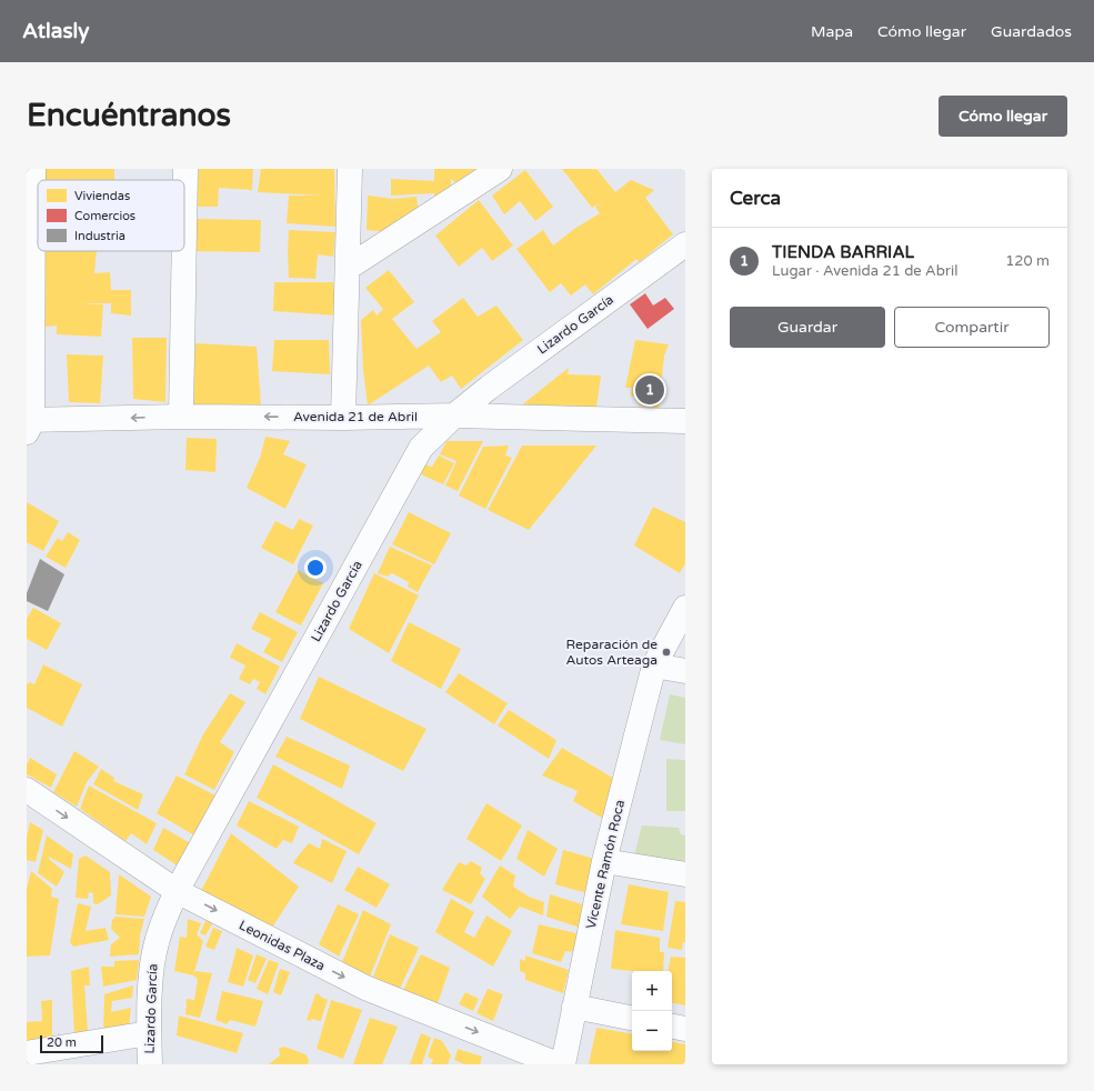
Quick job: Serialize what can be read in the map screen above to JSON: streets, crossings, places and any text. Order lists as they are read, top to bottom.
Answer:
{
  "streets": {
    "street": [
      "Lizardo García",
      "Avenida 21 de Abril",
      "Vicente Ramón Roca",
      "Leonidas Plaza"
    ]
  },
  "crossings": [
    ["Lizardo García", "Avenida 21 de Abril"],
    ["Lizardo García", "Leonidas Plaza"]
  ],
  "one_way": ["Avenida 21 de Abril", "Leonidas Plaza"],
  "places": ["Reparación de Autos Arteaga"],
  "legend": ["Viviendas", "Comercios", "Industria"],
  "scale_bar": "20 m",
  "page": {
    "header": "Atlasly",
    "nav": ["Mapa", "Cómo llegar", "Guardados"],
    "buttons": [
      "Cómo llegar",
      ["Guardar", "Compartir"]
    ],
    "title": "Encuéntranos",
    "heading": "Cerca",
    "list": [
      {
        "mark": "1",
        "name": "TIENDA BARRIAL",
        "note": "Lugar · Avenida 21 de Abril",
        "value": "120 m"
      }
    ],
    "pins": "1",
    "map_buttons": ["+", "−"],
    "scale": "20 m"
  }
}
